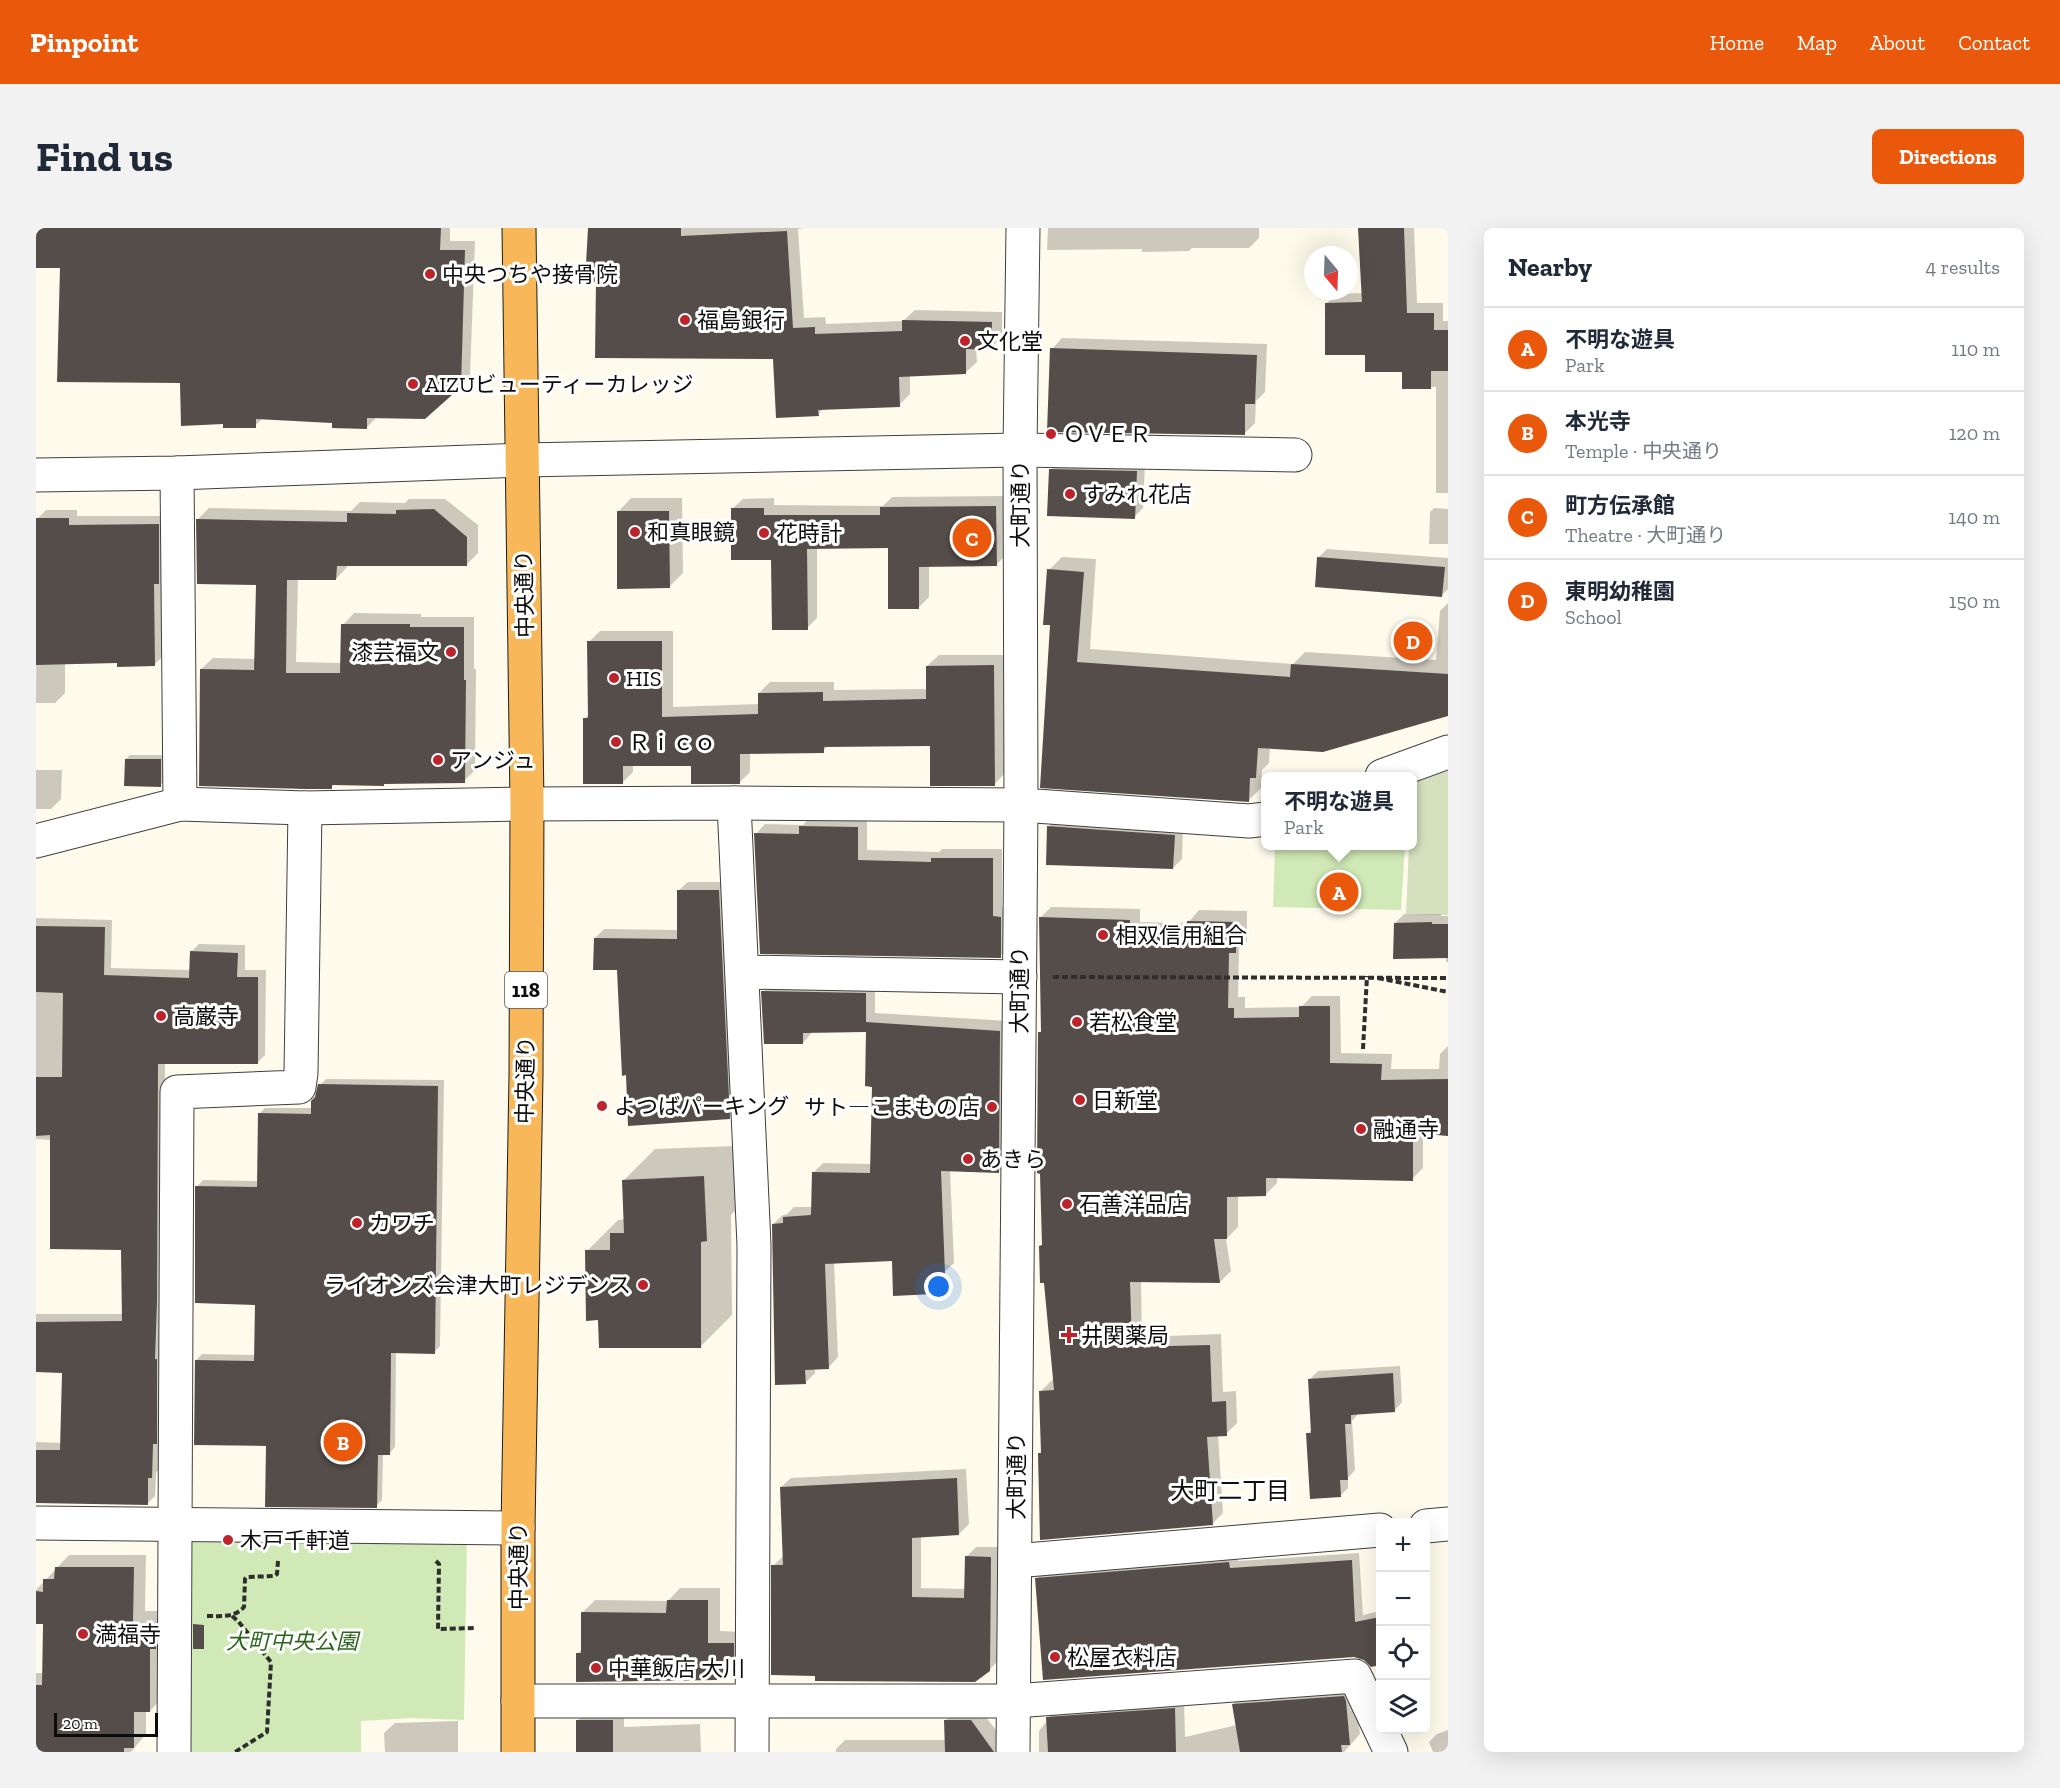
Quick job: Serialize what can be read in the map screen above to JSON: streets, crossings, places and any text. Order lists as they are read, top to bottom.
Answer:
{
  "streets": {
    "highway": ["中央通り", "118"],
    "street": ["大町通り"]
  },
  "districts": ["大町二丁目"],
  "parks": ["大町中央公園"],
  "places": {
    "other": [
      "中央つちや接骨院",
      "福島銀行",
      "文化堂",
      "AIZUビューティーカレッジ",
      "ＯＶＥＲ",
      "すみれ花店",
      "和真眼鏡",
      "花時計",
      "漆芸福文",
      "HIS",
      "Ｒｉｃｏ",
      "アンジュ",
      "相双信用組合",
      "高巌寺",
      "若松食堂",
      "日新堂",
      "よつばパーキング",
      "サト―こまもの店",
      "融通寺",
      "あきら",
      "石善洋品店",
      "カワチ",
      "ライオンズ会津大町レジデンス",
      "木戸千軒道",
      "満福寺",
      "松屋衣料店",
      "中華飯店 大川"
    ],
    "health": ["井関薬局"]
  },
  "scale_bar": "20 m",
  "north": "bottom",
  "page": {
    "header": "Pinpoint",
    "nav": [
      "Home",
      "Map",
      "About",
      "Contact"
    ],
    "buttons": "Directions",
    "title": "Find us",
    "heading": ["Nearby", "4 results"],
    "list": [
      {
        "mark": "A",
        "name": "不明な遊具",
        "note": "Park",
        "value": "110 m"
      },
      {
        "mark": "B",
        "name": "本光寺",
        "note": "Temple · 中央通り",
        "value": "120 m"
      },
      {
        "mark": "C",
        "name": "町方伝承館",
        "note": "Theatre · 大町通り",
        "value": "140 m"
      },
      {
        "mark": "D",
        "name": "東明幼稚園",
        "note": "School",
        "value": "150 m"
      }
    ],
    "pins": [
      "C",
      "D",
      "A",
      "B"
    ],
    "popup": ["不明な遊具", "Park"],
    "map_buttons": ["+", "−"],
    "scale": "20 m"
  }
}
